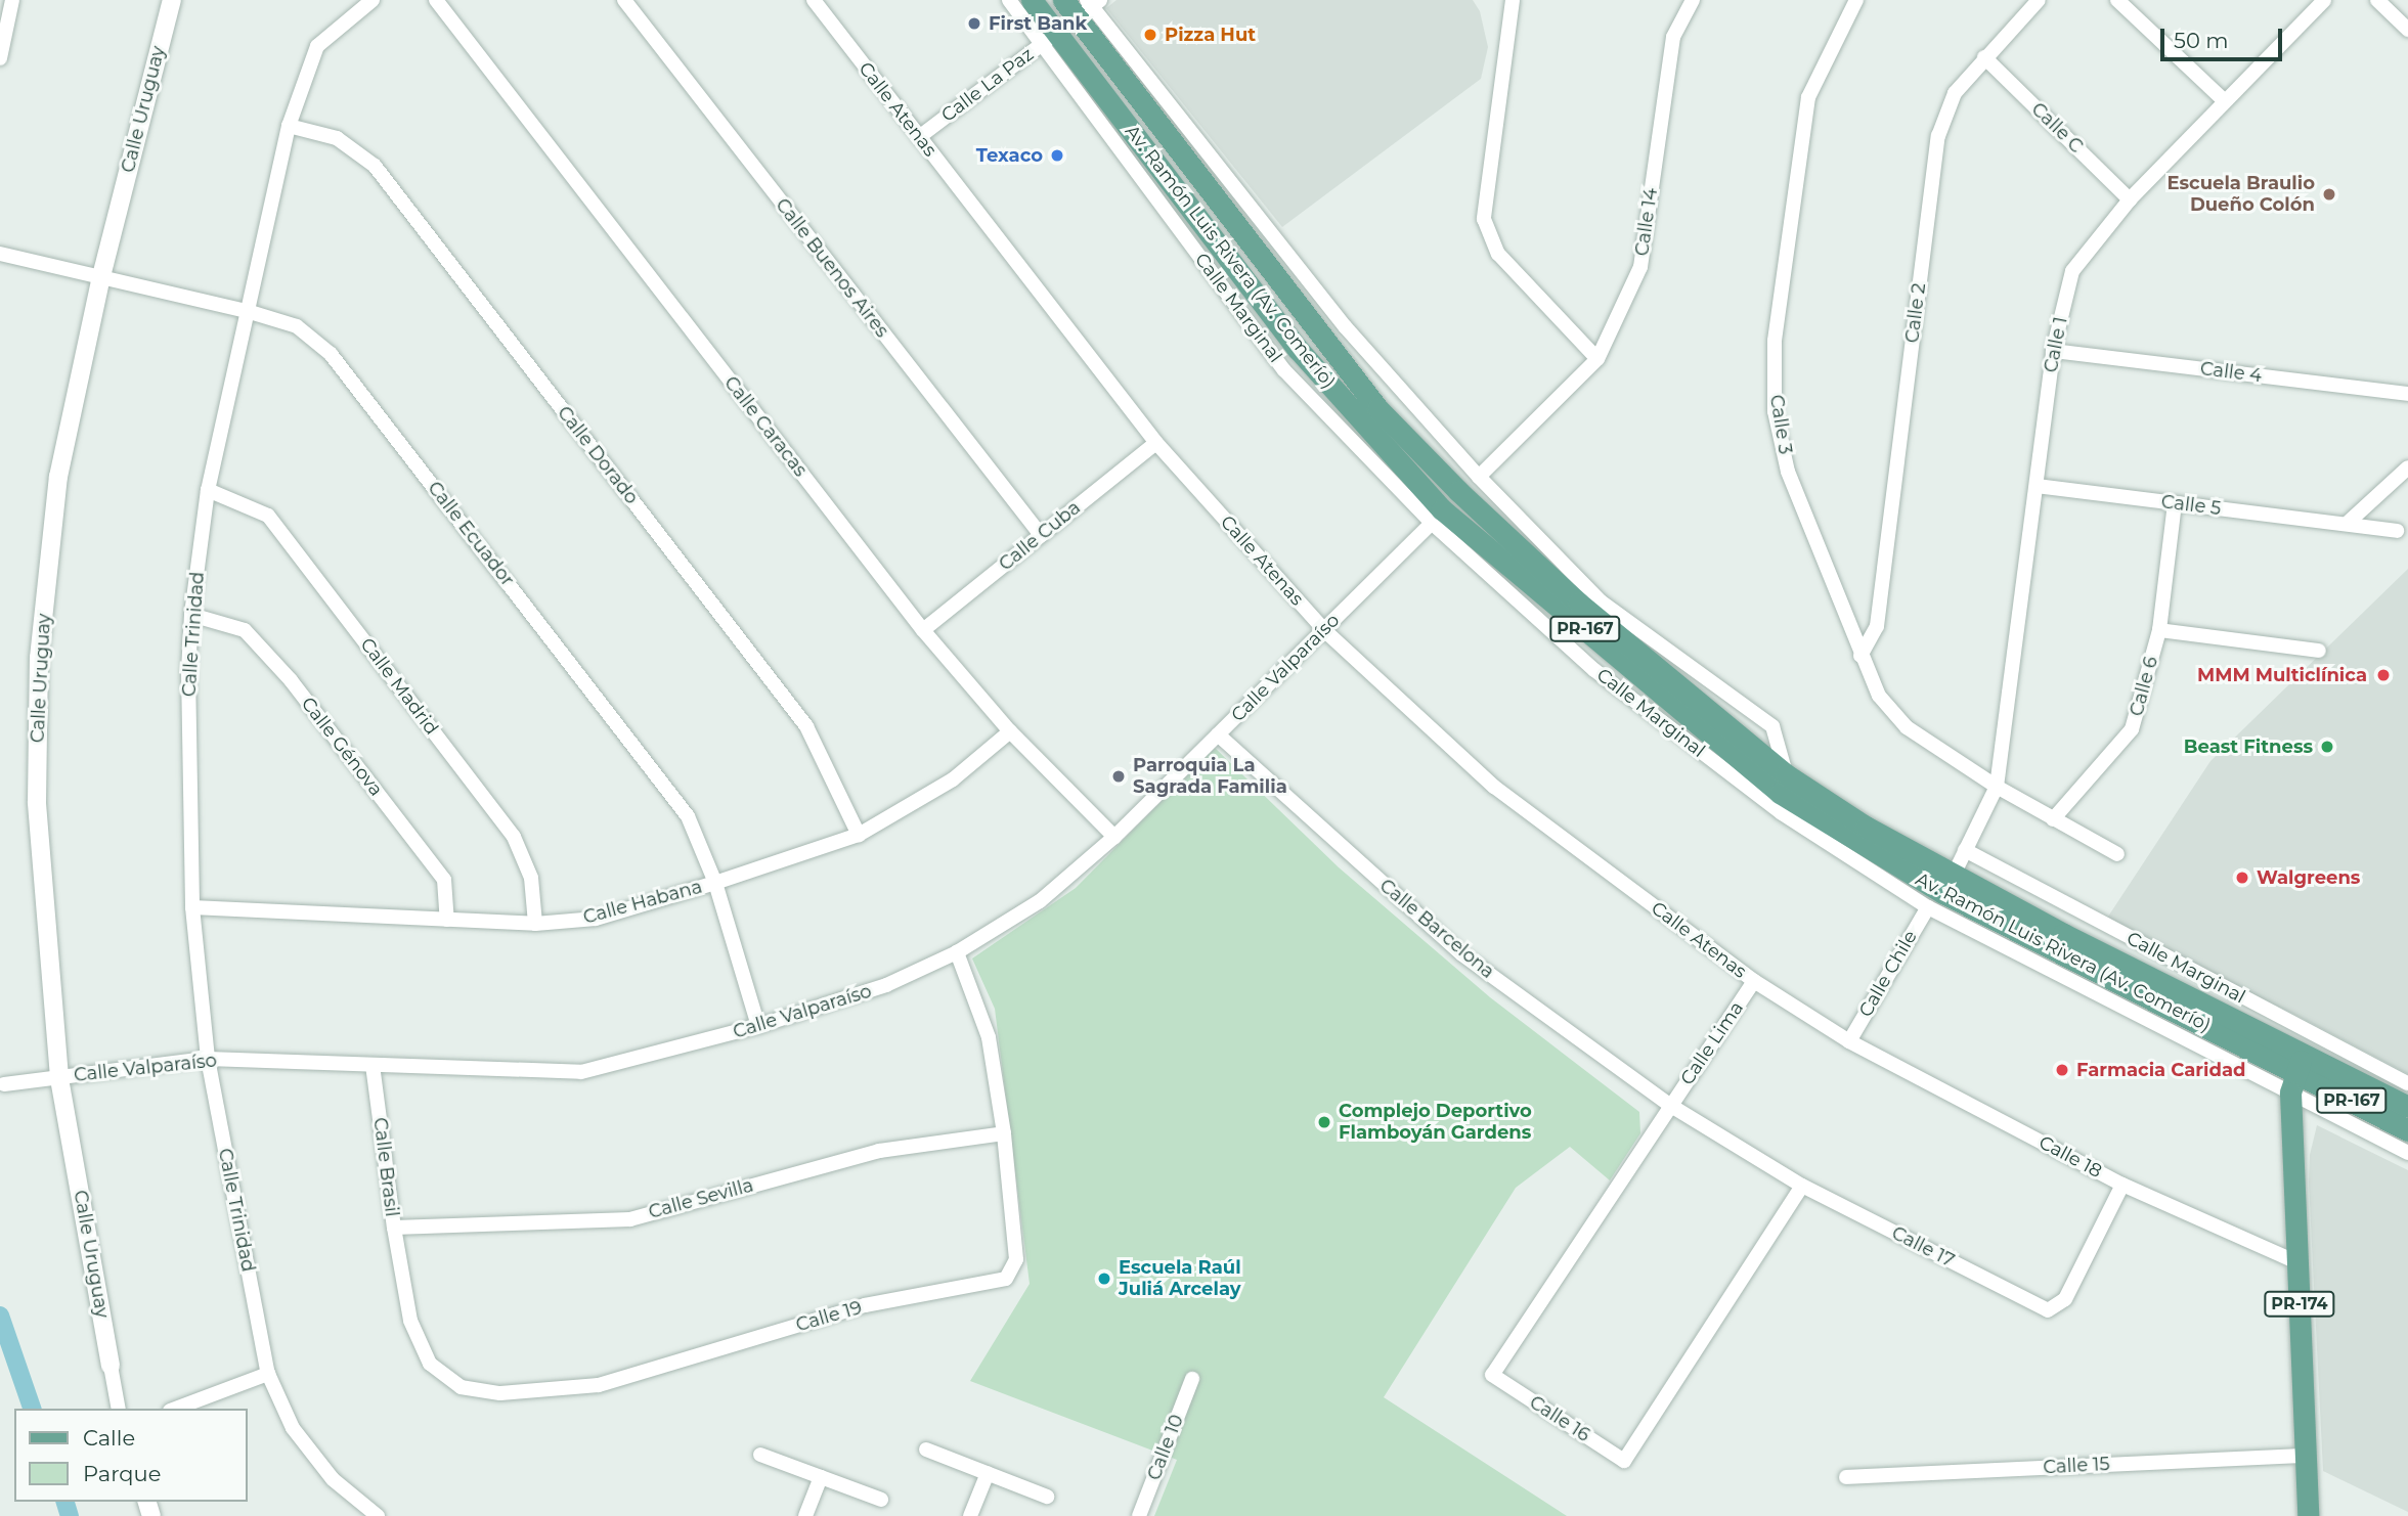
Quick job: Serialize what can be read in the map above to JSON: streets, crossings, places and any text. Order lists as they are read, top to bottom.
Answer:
{
  "streets": {
    "main road": ["Av. Ramón Luis Rivera (Av. Comerío)", "PR-167", "PR-174"],
    "street": [
      "Calle La Paz",
      "Calle Uruguay",
      "Calle Atenas",
      "Calle C",
      "Calle 14",
      "Calle Buenos Aires",
      "Calle Marginal",
      "Calle 2",
      "Calle 1",
      "Calle 4",
      "Calle 3",
      "Calle Caracas",
      "Calle Dorado",
      "Calle 5",
      "Calle Ecuador",
      "Calle Cuba",
      "Calle Trinidad",
      "Calle Valparaíso",
      "Calle Madrid",
      "Calle 6",
      "Calle Génova",
      "Calle Habana",
      "Calle Barcelona",
      "Calle Chile",
      "Calle Lima",
      "Calle 18",
      "Calle Brasil",
      "Calle Sevilla",
      "Calle 17",
      "Calle 19",
      "Calle 16",
      "Calle 10",
      "Calle 15"
    ]
  },
  "crossings": [
    ["Calle La Paz", "Calle Atenas"],
    ["Calle La Paz", "Av. Ramón Luis Rivera (Av. Comerío)"],
    ["Calle La Paz", "Calle Marginal"],
    ["Calle Uruguay", "Calle Ecuador"],
    ["Calle Uruguay", "Calle Valparaíso"],
    ["Calle Atenas", "Calle Cuba"],
    ["Calle Atenas", "Calle Valparaíso"],
    ["Calle Atenas", "Calle Chile"],
    ["Calle Atenas", "Calle Lima"],
    ["Calle Atenas", "Calle 18"],
    ["Calle C", "Calle 2"],
    ["Calle C", "Calle 1"],
    ["Av. Ramón Luis Rivera (Av. Comerío)", "Calle Marginal"],
    ["Av. Ramón Luis Rivera (Av. Comerío)", "Calle 1"],
    ["Av. Ramón Luis Rivera (Av. Comerío)", "PR-174"],
    ["Calle Buenos Aires", "Calle Cuba"],
    ["Calle Marginal", "Calle 1"],
    ["Calle Marginal", "Calle Valparaíso"],
    ["Calle Marginal", "Calle Chile"],
    ["Calle Marginal", "PR-174"],
    ["Calle 2", "Calle 3"],
    ["Calle 1", "Calle 4"],
    ["Calle 1", "Calle 3"],
    ["Calle 1", "Calle 5"],
    ["Calle Caracas", "Calle Cuba"],
    ["Calle Caracas", "Calle Valparaíso"],
    ["Calle Caracas", "Calle Habana"],
    ["Calle Dorado", "Calle Trinidad"],
    ["Calle Dorado", "Calle Habana"],
    ["Calle 5", "Calle 6"],
    ["Calle Ecuador", "Calle Trinidad"],
    ["Calle Ecuador", "Calle Valparaíso"],
    ["Calle Ecuador", "Calle Habana"],
    ["Calle Trinidad", "Calle Valparaíso"],
    ["Calle Trinidad", "Calle Madrid"],
    ["Calle Trinidad", "Calle Génova"],
    ["Calle Trinidad", "Calle Habana"],
    ["Calle Valparaíso", "Calle Barcelona"],
    ["Calle Valparaíso", "Calle Brasil"],
    ["Calle Valparaíso", "Calle 19"],
    ["Calle Madrid", "Calle Habana"],
    ["Calle Génova", "Calle Habana"],
    ["Calle Barcelona", "Calle Lima"],
    ["Calle Barcelona", "Calle 17"],
    ["Calle Barcelona", "Calle 16"],
    ["Calle Chile", "Calle 18"],
    ["Calle Lima", "Calle 17"],
    ["Calle Lima", "Calle 16"],
    ["Calle 18", "Calle 17"],
    ["Calle 18", "PR-174"],
    ["Calle Brasil", "Calle Sevilla"],
    ["Calle Brasil", "Calle 19"],
    ["Calle Sevilla", "Calle 19"],
    ["Calle 17", "Calle 16"],
    ["PR-174", "Calle 15"]
  ],
  "places": [
    "First Bank",
    "Pizza Hut",
    "Texaco",
    "Escuela Braulio Dueño Colón",
    "MMM Multiclínica",
    "Beast Fitness",
    "Parroquia La Sagrada Familia",
    "Walgreens",
    "Farmacia Caridad",
    "Complejo Deportivo Flamboyán Gardens",
    "Escuela Raúl Juliá Arcelay"
  ],
  "legend": ["Calle", "Parque"],
  "scale_bar": "50 m"
}
